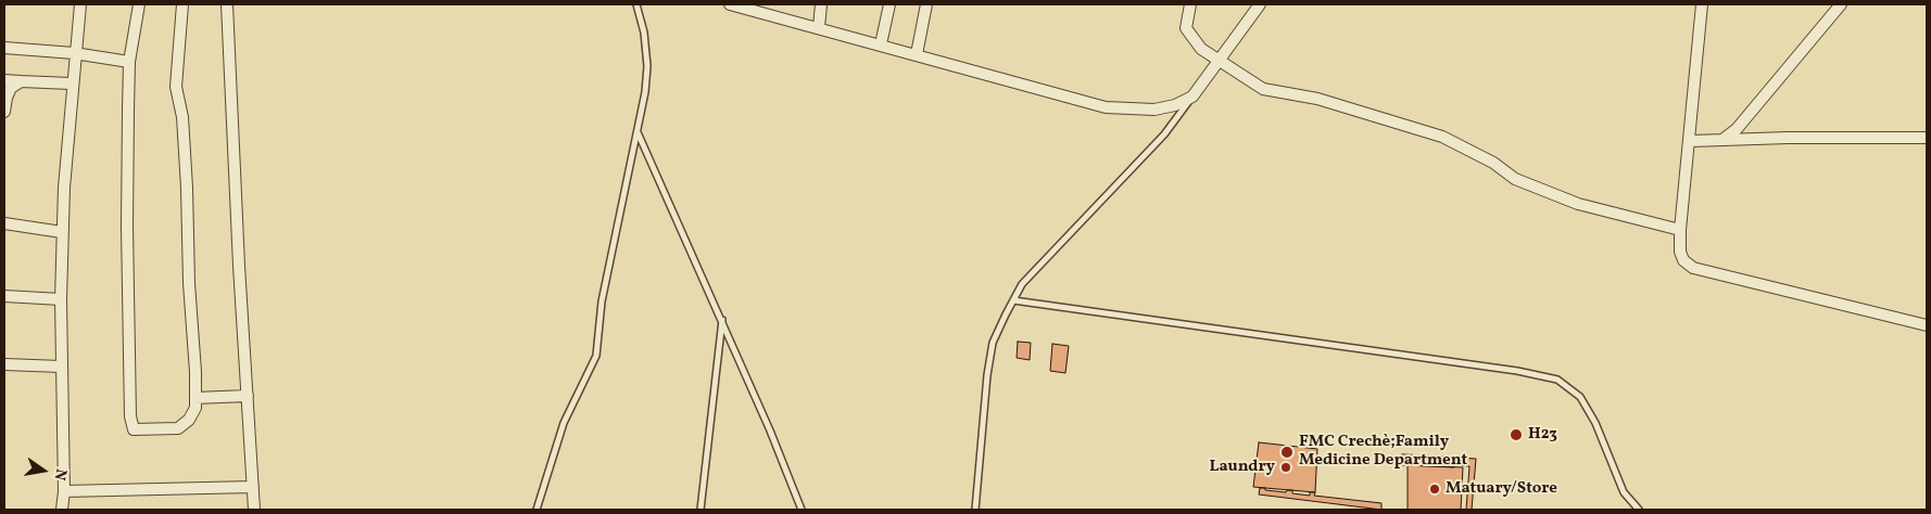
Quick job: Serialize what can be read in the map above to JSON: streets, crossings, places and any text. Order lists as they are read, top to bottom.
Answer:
{
  "places": [
    "H23",
    "FMC Crechè;Family Medicine Department",
    "Laundry",
    "Matuary/Store"
  ],
  "north": "right"
}
